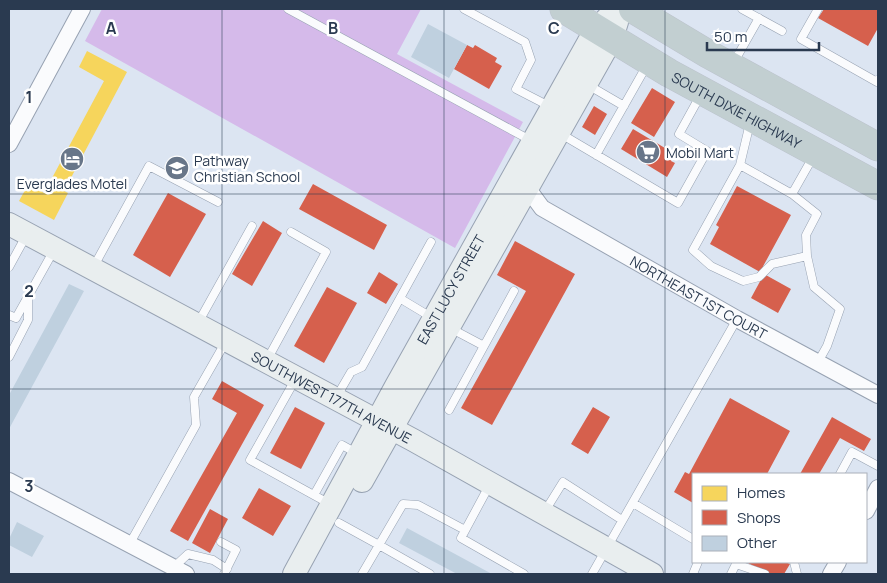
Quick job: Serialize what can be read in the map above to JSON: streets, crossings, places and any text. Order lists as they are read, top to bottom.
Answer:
{
  "streets": {
    "highway": ["SOUTH DIXIE HIGHWAY"],
    "street": ["EAST LUCY STREET", "NORTHEAST 1ST COURT", "SOUTHWEST 177TH AVENUE"]
  },
  "crossings": [
    ["SOUTH DIXIE HIGHWAY", "EAST LUCY STREET"],
    ["EAST LUCY STREET", "NORTHEAST 1ST COURT"],
    ["EAST LUCY STREET", "SOUTHWEST 177TH AVENUE"]
  ],
  "places": {
    "supermarket": ["Mobil Mart"],
    "hotel": ["Everglades Motel"],
    "school or university": ["Pathway Christian School"]
  },
  "legend": ["Homes", "Shops", "Other"],
  "scale_bar": "50 m",
  "grid": {
    "columns": ["A", "B", "C"],
    "rows": ["1", "2", "3"]
  }
}
